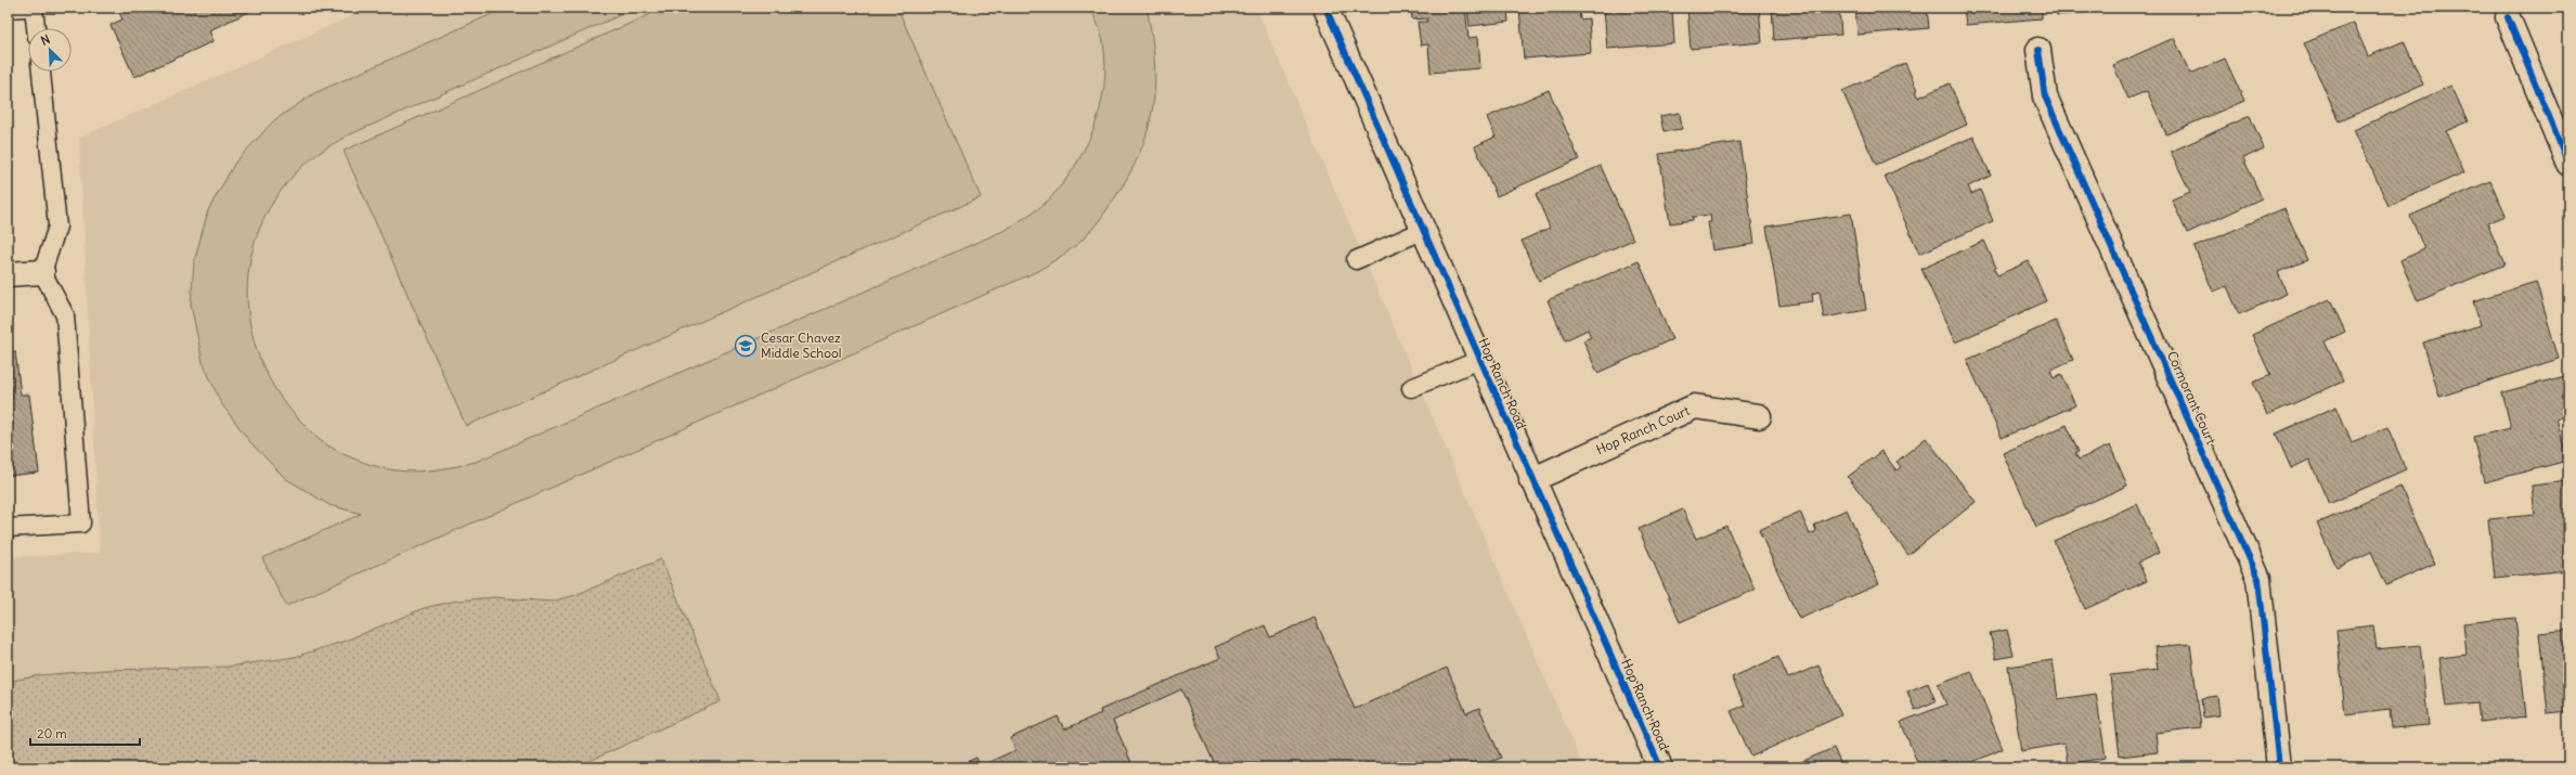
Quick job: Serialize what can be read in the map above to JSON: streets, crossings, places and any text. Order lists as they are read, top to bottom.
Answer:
{
  "streets": {
    "street": ["Hop Ranch Road", "Cormorant Court", "Hop Ranch Court"]
  },
  "crossings": [
    ["Hop Ranch Road", "Hop Ranch Court"]
  ],
  "places": {
    "school or university": ["Cesar Chavez Middle School"]
  },
  "scale_bar": "20 m",
  "north": "top left"
}
